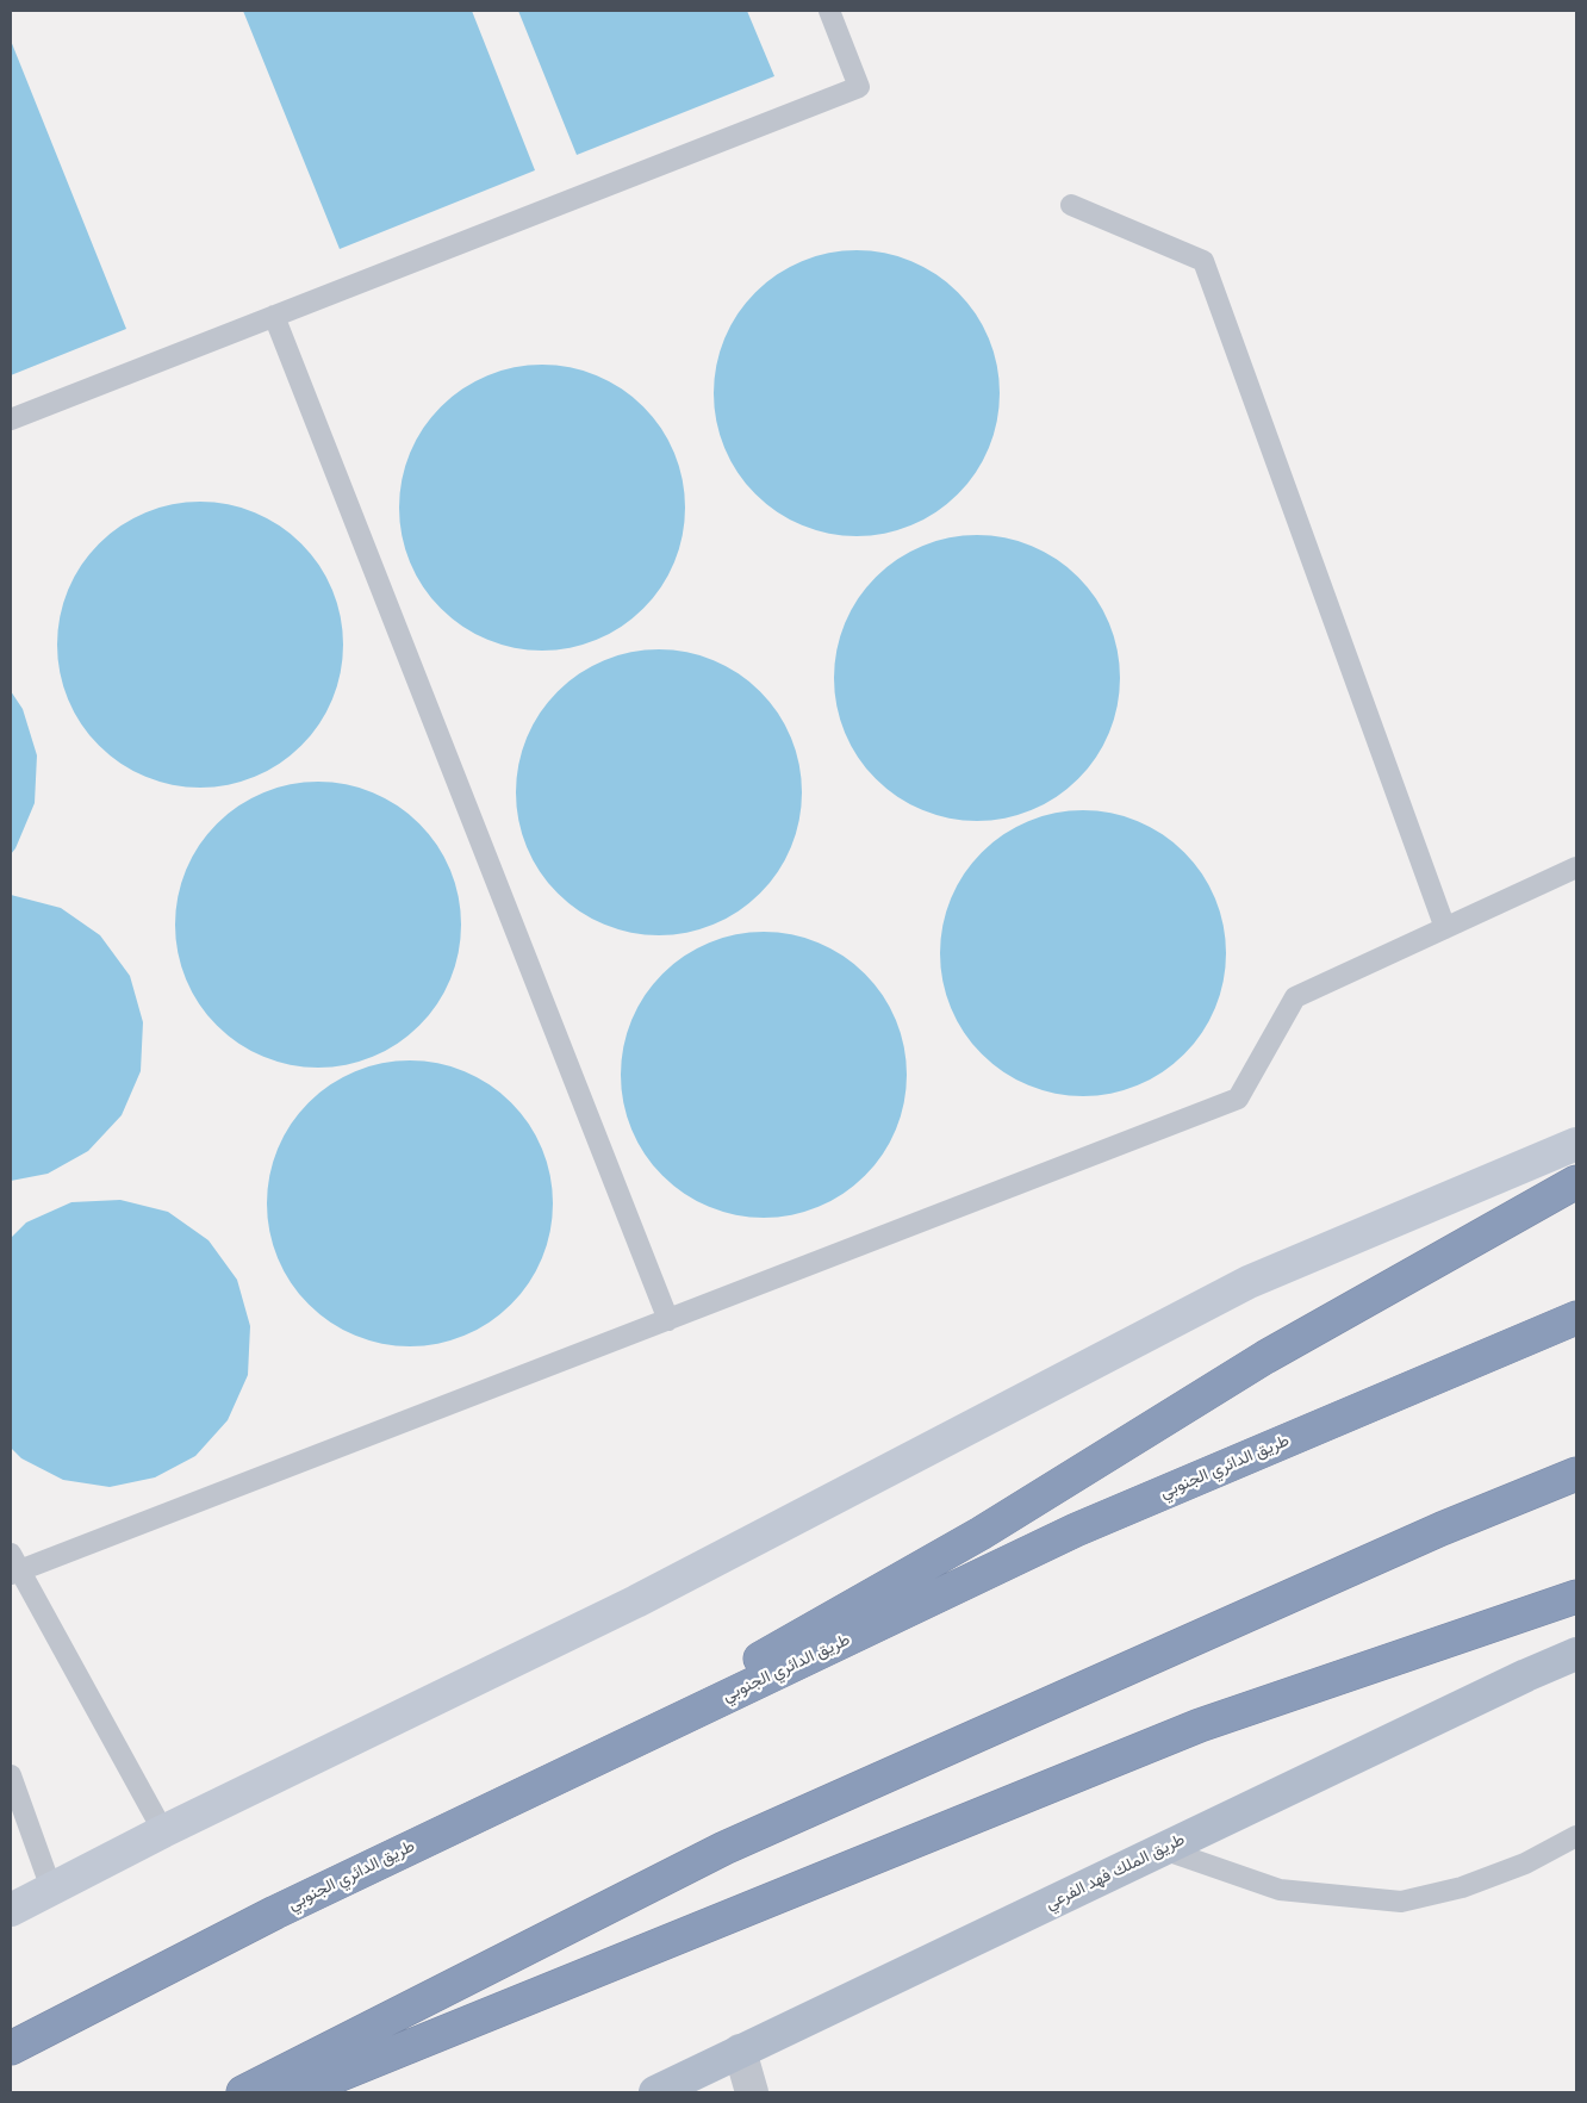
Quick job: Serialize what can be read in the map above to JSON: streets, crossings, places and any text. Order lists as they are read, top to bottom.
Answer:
{
  "streets": {
    "highway": ["طريق الدائري الجنوبي"],
    "main road": ["طريق الملك فهد الفرعي"]
  }
}
